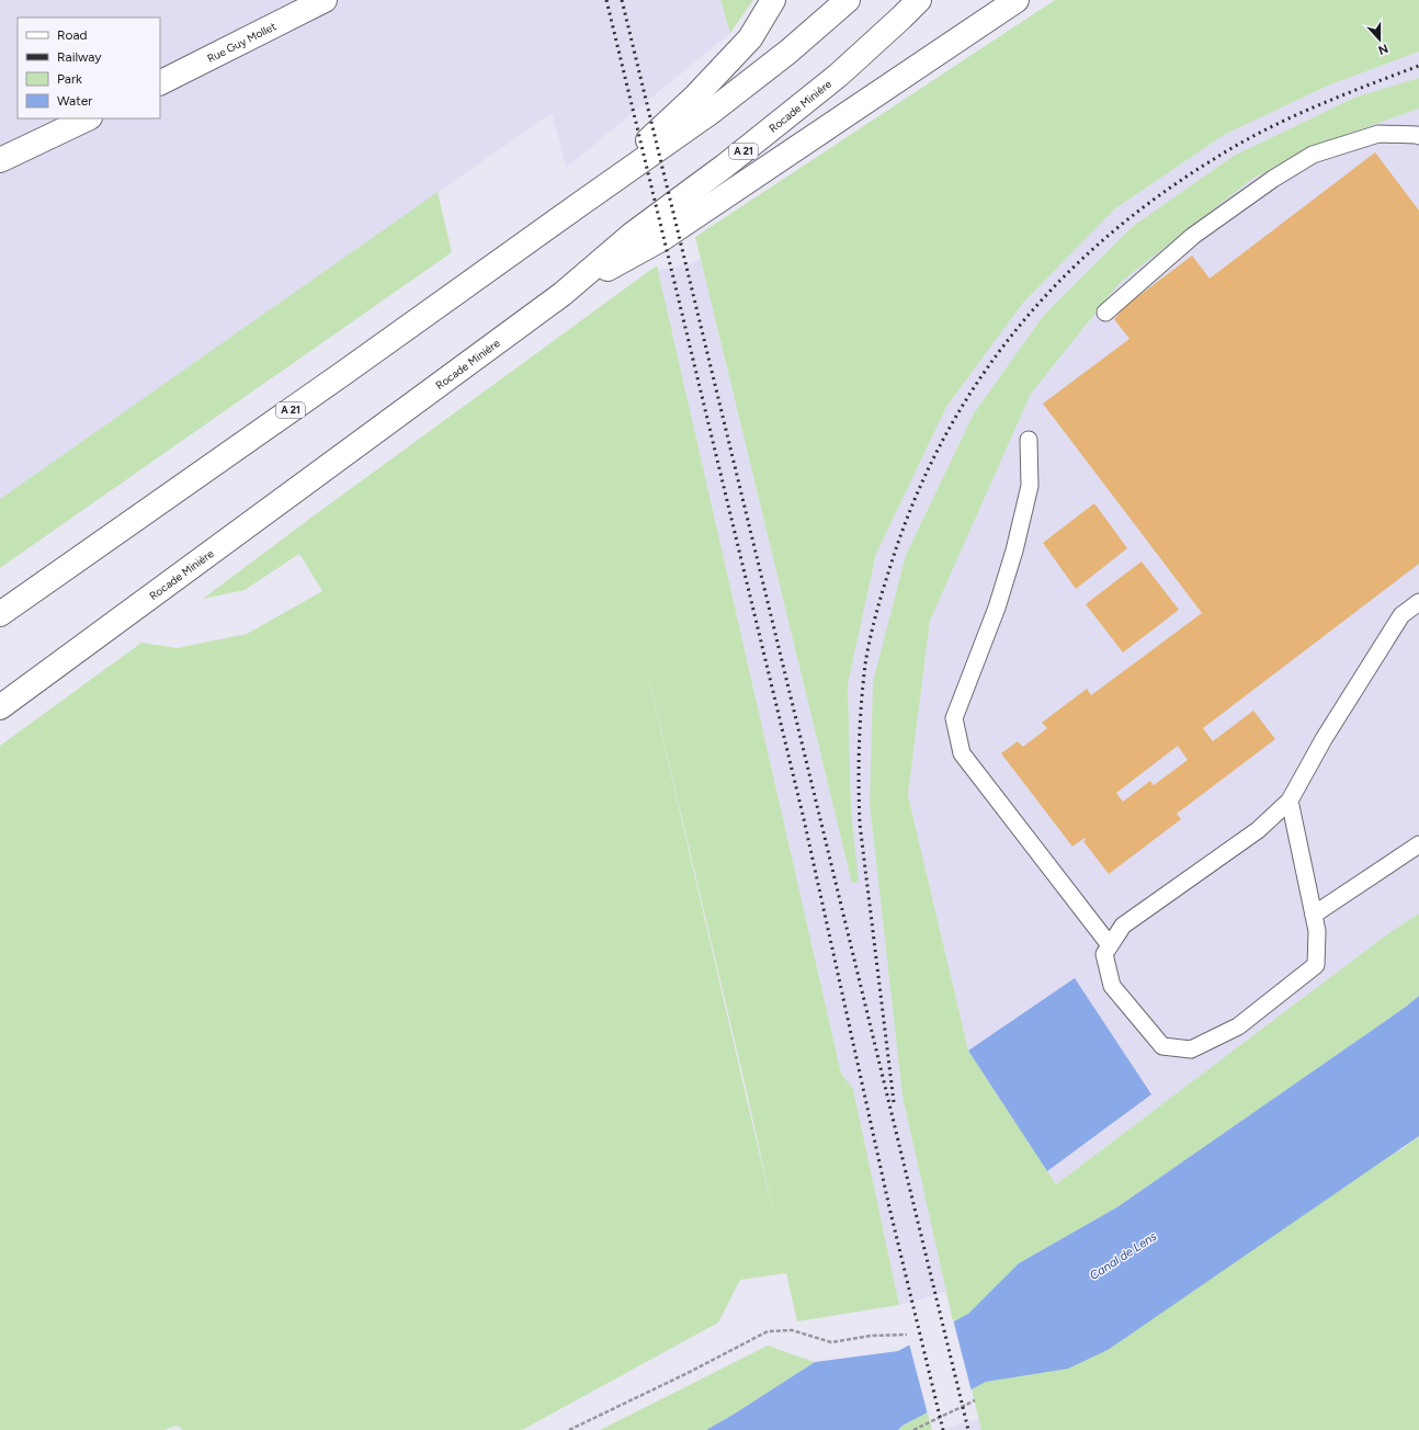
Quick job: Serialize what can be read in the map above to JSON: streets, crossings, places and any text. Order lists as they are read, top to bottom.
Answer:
{
  "streets": {
    "main road": ["Rue Guy Mollet", "Rocade Minière", "A 21"]
  },
  "water": ["Canal de Lens"],
  "legend": [
    "Road",
    "Railway",
    "Park",
    "Water"
  ],
  "north": "bottom"
}
